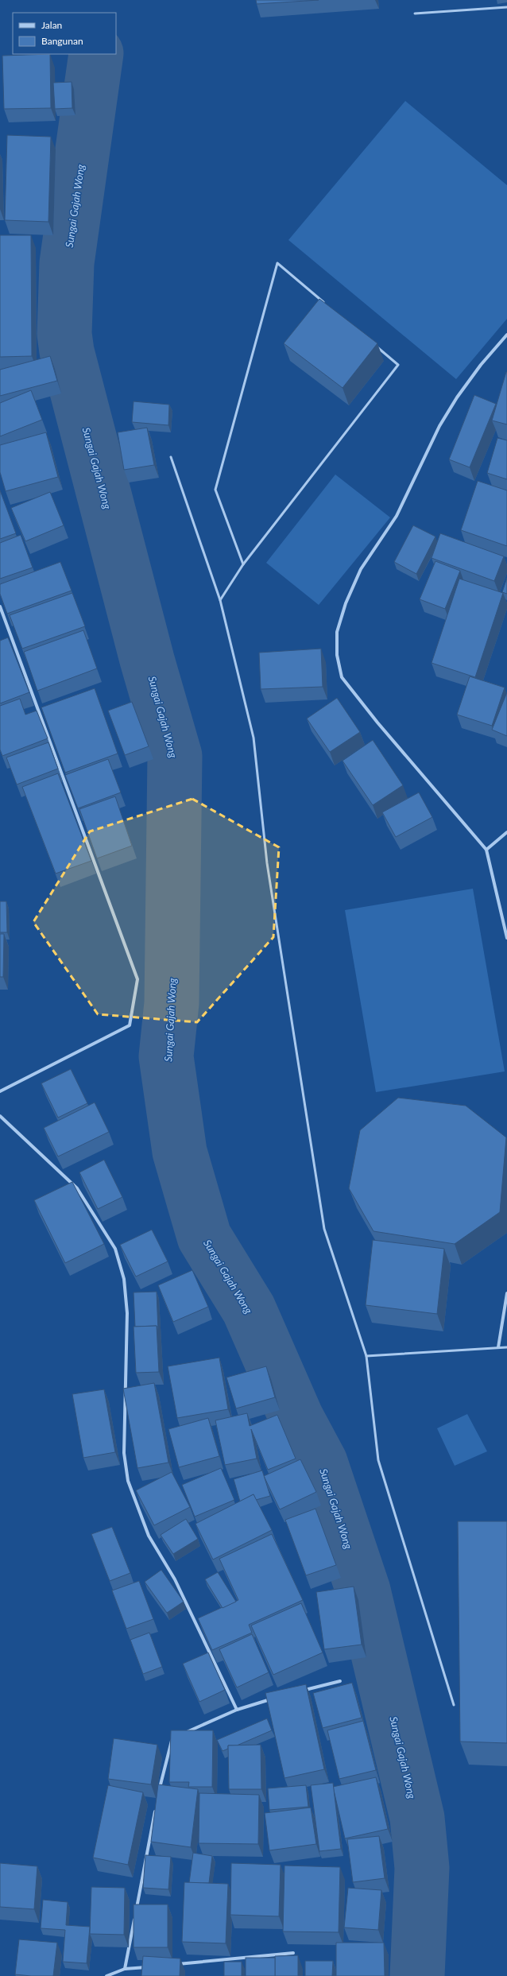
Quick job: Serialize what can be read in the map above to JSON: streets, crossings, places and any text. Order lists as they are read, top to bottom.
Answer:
{
  "water": ["Sungai Gajah Wong"],
  "legend": ["Jalan", "Bangunan"]
}
